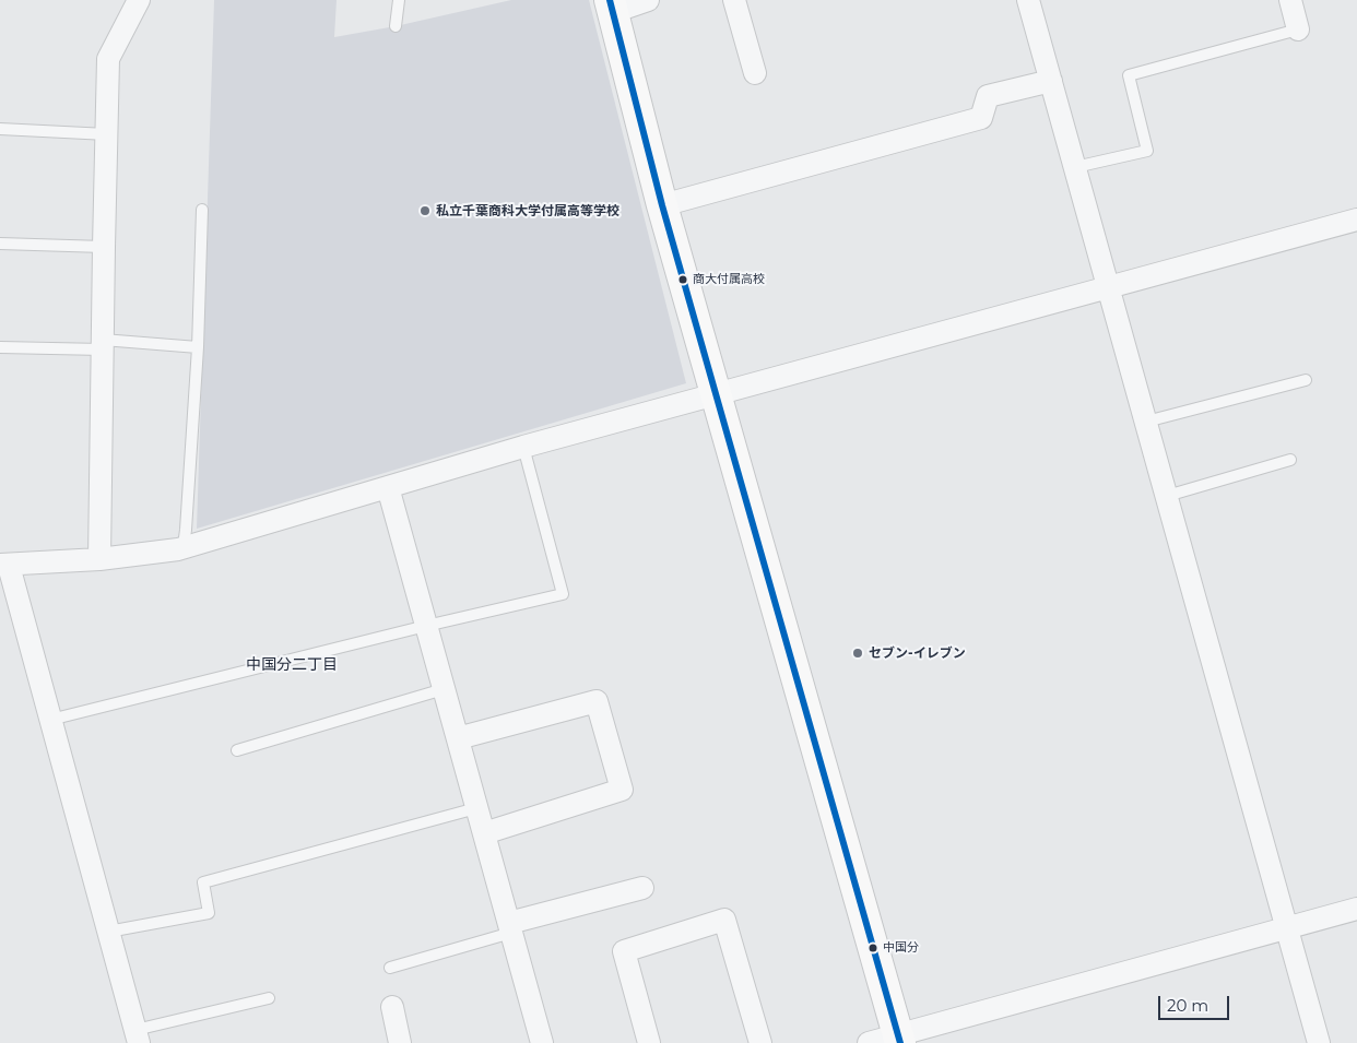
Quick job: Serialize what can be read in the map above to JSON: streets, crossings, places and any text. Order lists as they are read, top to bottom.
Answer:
{
  "districts": ["中国分二丁目"],
  "places": [
    "私立千葉商科大学付属高等学校",
    "商大付属高校",
    "セブン-イレブン",
    "中国分"
  ],
  "scale_bar": "20 m"
}
